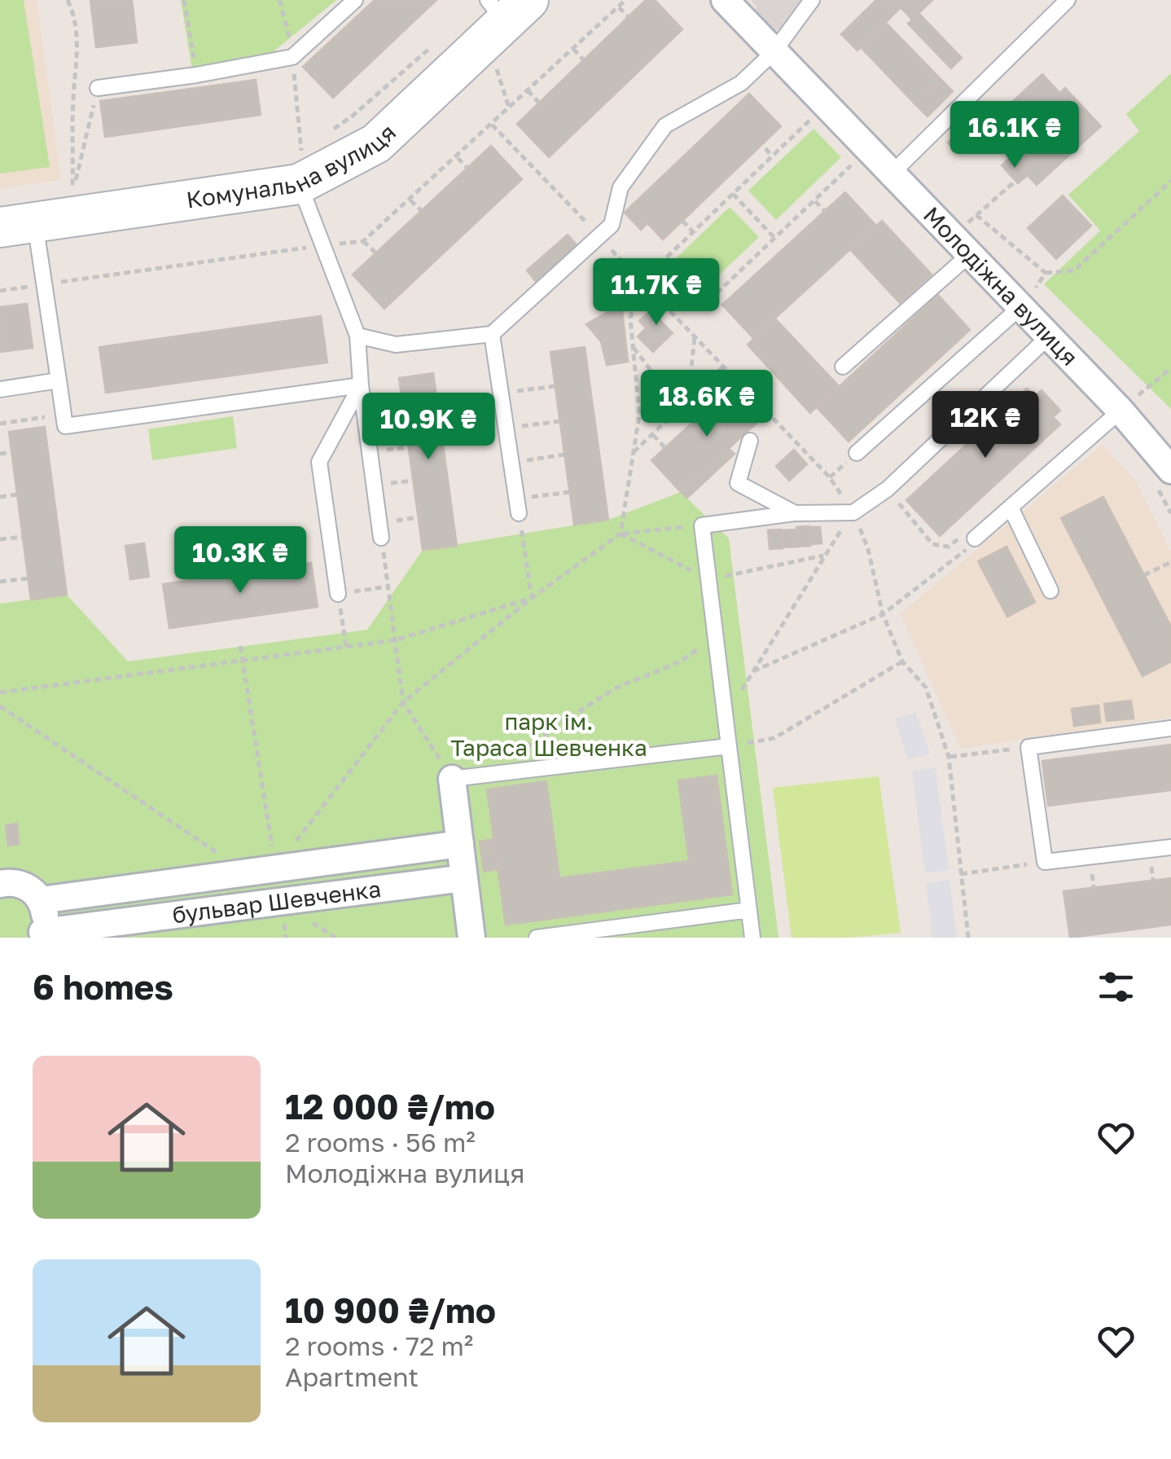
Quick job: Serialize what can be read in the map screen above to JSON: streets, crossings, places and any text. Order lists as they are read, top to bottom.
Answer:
{
  "streets": {
    "main road": ["Комунальна вулиця"],
    "street": ["Молодіжна вулиця", "бульвар Шевченка"]
  },
  "parks": ["парк ім. Тараса Шевченка"],
  "page": {
    "price": [
      "16.1K ₴",
      "11.7K ₴",
      "18.6K ₴",
      "12K ₴",
      "10.9K ₴",
      "10.3K ₴"
    ],
    "heading": "6 homes",
    "list": [
      {
        "name": "12 000 ₴/mo",
        "note": "2 rooms · 56 m² · Молодіжна вулиця"
      },
      {
        "name": "10 900 ₴/mo",
        "note": "2 rooms · 72 m² · Apartment"
      }
    ]
  }
}
